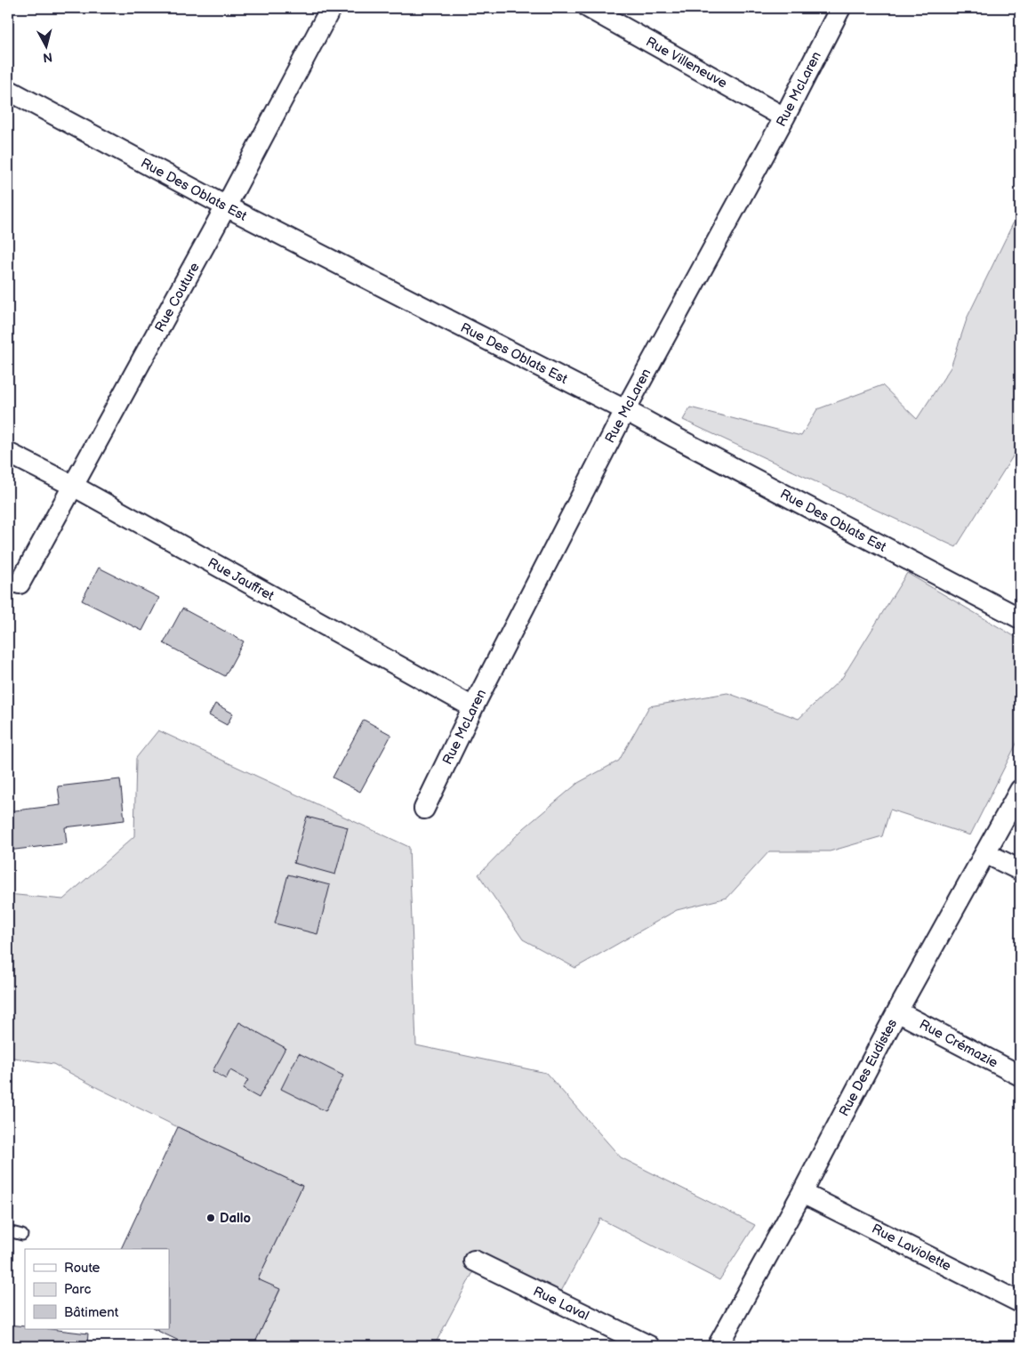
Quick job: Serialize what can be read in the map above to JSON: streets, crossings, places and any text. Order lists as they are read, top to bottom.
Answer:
{
  "streets": {
    "street": [
      "Rue Villeneuve",
      "Rue McLaren",
      "Rue Des Oblats Est",
      "Rue Couture",
      "Rue Jauffret",
      "Rue Crémazie",
      "Rue Des Eudistes",
      "Rue Laviolette",
      "Rue Laval"
    ]
  },
  "crossings": [
    ["Rue Villeneuve", "Rue McLaren"],
    ["Rue McLaren", "Rue Des Oblats Est"],
    ["Rue McLaren", "Rue Jauffret"],
    ["Rue Des Oblats Est", "Rue Couture"],
    ["Rue Couture", "Rue Jauffret"],
    ["Rue Crémazie", "Rue Des Eudistes"],
    ["Rue Des Eudistes", "Rue Laviolette"]
  ],
  "places": ["Dallo"],
  "legend": ["Route", "Parc", "Bâtiment"],
  "north": "bottom"
}
